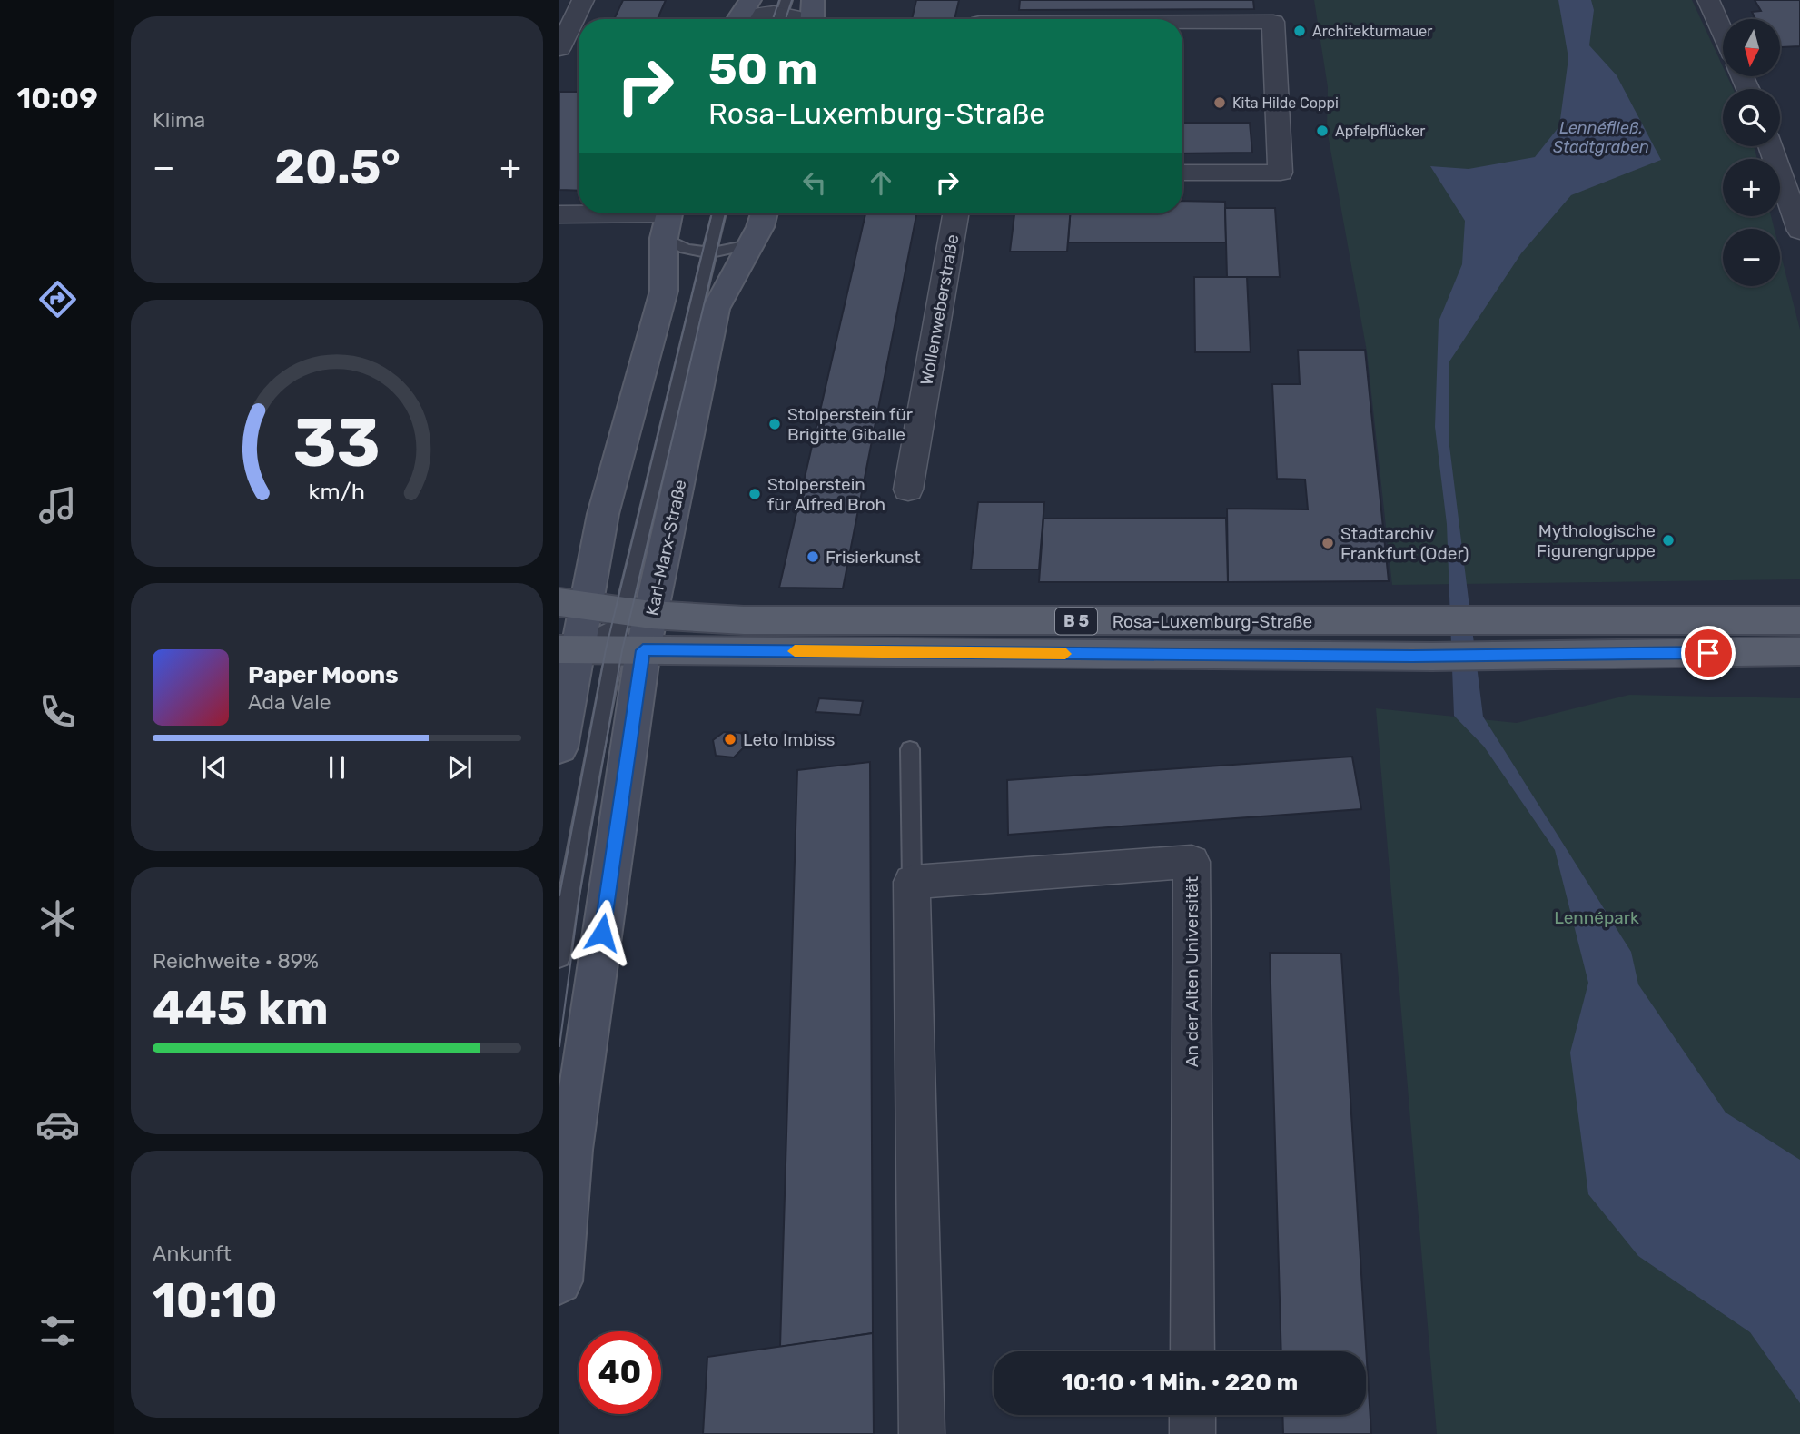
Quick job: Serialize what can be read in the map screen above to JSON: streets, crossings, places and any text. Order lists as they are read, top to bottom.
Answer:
{
  "streets": {
    "main road": ["B 5", "Rosa-Luxemburg-Straße"],
    "street": ["Wollenweberstraße", "Karl-Marx-Straße", "An der Alten Universität"]
  },
  "crossings": [
    ["Karl-Marx-Straße", "Rosa-Luxemburg-Straße"]
  ],
  "water": ["Lennéfließ, Stadtgraben"],
  "parks": ["Lennépark"],
  "places": [
    "Architekturmauer",
    "Kita Hilde Coppi",
    "Apfelpflücker",
    "Stolperstein für Brigitte Giballe",
    "Stolperstein für Alfred Broh",
    "Mythologische Figurengruppe",
    "Stadtarchiv Frankfurt (Oder)",
    "Frisierkunst",
    "Leto Imbiss"
  ],
  "north": "bottom",
  "page": {
    "tabs": "10:09",
    "tile": [
      "Klima",
      ["Reichweite · 89%", "445 km"],
      ["Ankunft", "10:10"]
    ],
    "map_buttons": ["+", "−"],
    "turn": ["50 m", "Rosa-Luxemburg-Straße"],
    "heat": ["−", "20.5°", "+"],
    "song": ["Paper Moons", "Ada Vale"],
    "limit": "40",
    "trip": "10:10 · 1 Min. · 220 m",
    "gauge": ["33", "km/h"]
  }
}
